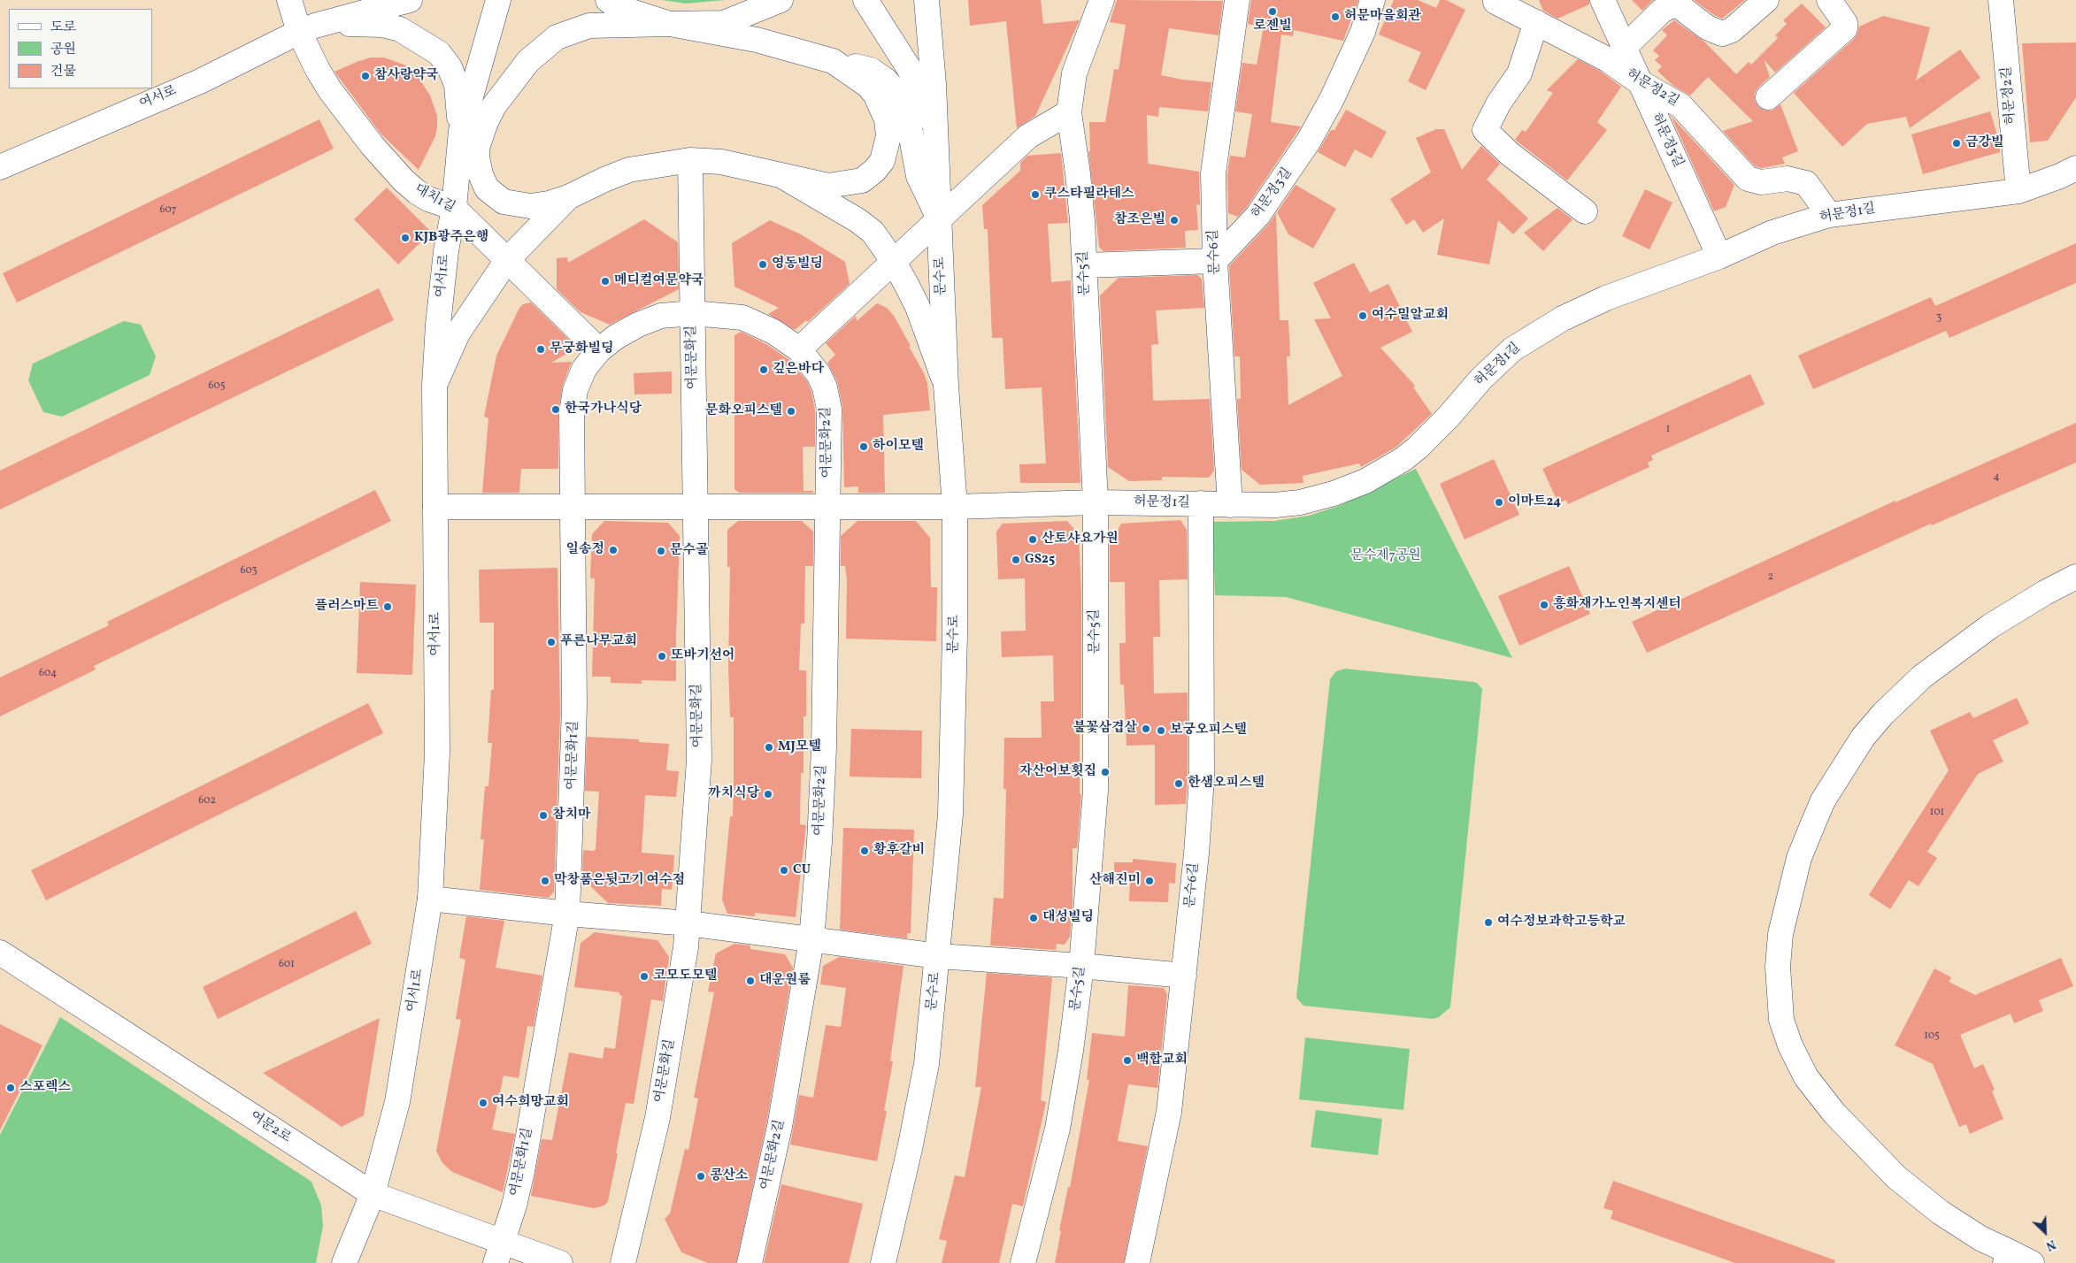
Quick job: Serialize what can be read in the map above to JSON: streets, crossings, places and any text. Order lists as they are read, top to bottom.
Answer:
{
  "streets": {
    "street": [
      "허문정2길",
      "여서로",
      "허문정3길",
      "대치1길",
      "허문정1길",
      "문수6길",
      "문수5길",
      "여서1로",
      "문수로",
      "여문문화길",
      "여문문화2길",
      "여문문화1길",
      "여문2로"
    ]
  },
  "crossings": [
    ["허문정2길", "허문정3길"],
    ["허문정2길", "허문정1길"],
    ["여서로", "대치1길"],
    ["허문정3길", "허문정1길"],
    ["허문정3길", "문수6길"],
    ["대치1길", "여서1로"],
    ["대치1길", "여문문화1길"],
    ["허문정1길", "문수6길"],
    ["허문정1길", "문수5길"],
    ["허문정1길", "여서1로"],
    ["허문정1길", "문수로"],
    ["허문정1길", "여문문화길"],
    ["허문정1길", "여문문화2길"],
    ["허문정1길", "여문문화1길"],
    ["여서1로", "여문2로"],
    ["여문문화길", "여문문화2길"],
    ["여문문화길", "여문문화1길"],
    ["여문문화2길", "여문문화1길"],
    ["여문문화1길", "여문2로"]
  ],
  "parks": ["문수제7공원"],
  "places": [
    "로젠빌",
    "허문마을회관",
    "참사랑약국",
    "금강빌",
    "쿠스타필라테스",
    "참조은빌",
    "KJB광주은행",
    "영동빌딩",
    "메디컬여문약국",
    "여수밀알교회",
    "무궁화빌딩",
    "깊은바다",
    "한국가나식당",
    "문화오피스텔",
    "하이모텔",
    "이마트24",
    "산토샤요가원",
    "일송정",
    "문수골",
    "GS25",
    "흥화재가노인복지센터",
    "플러스마트",
    "푸른나무교회",
    "또바기선어",
    "불꽃삼겹살",
    "보궁오피스텔",
    "MJ모텔",
    "자산어보횟집",
    "한샘오피스텔",
    "까치식당",
    "참치마",
    "황후갈비",
    "CU",
    "막창품은뒷고기 여수점",
    "산해진미",
    "대성빌딩",
    "여수정보과학고등학교",
    "코모도모텔",
    "대운원룸",
    "백합교회",
    "스포렉스",
    "여수희망교회",
    "콩산소"
  ],
  "house_numbers": [
    "607",
    "3",
    "605",
    "1",
    "4",
    "603",
    "2",
    "604",
    "602",
    "101",
    "601",
    "105"
  ],
  "legend": ["도로", "공원", "건물"],
  "north": "bottom right"
}
